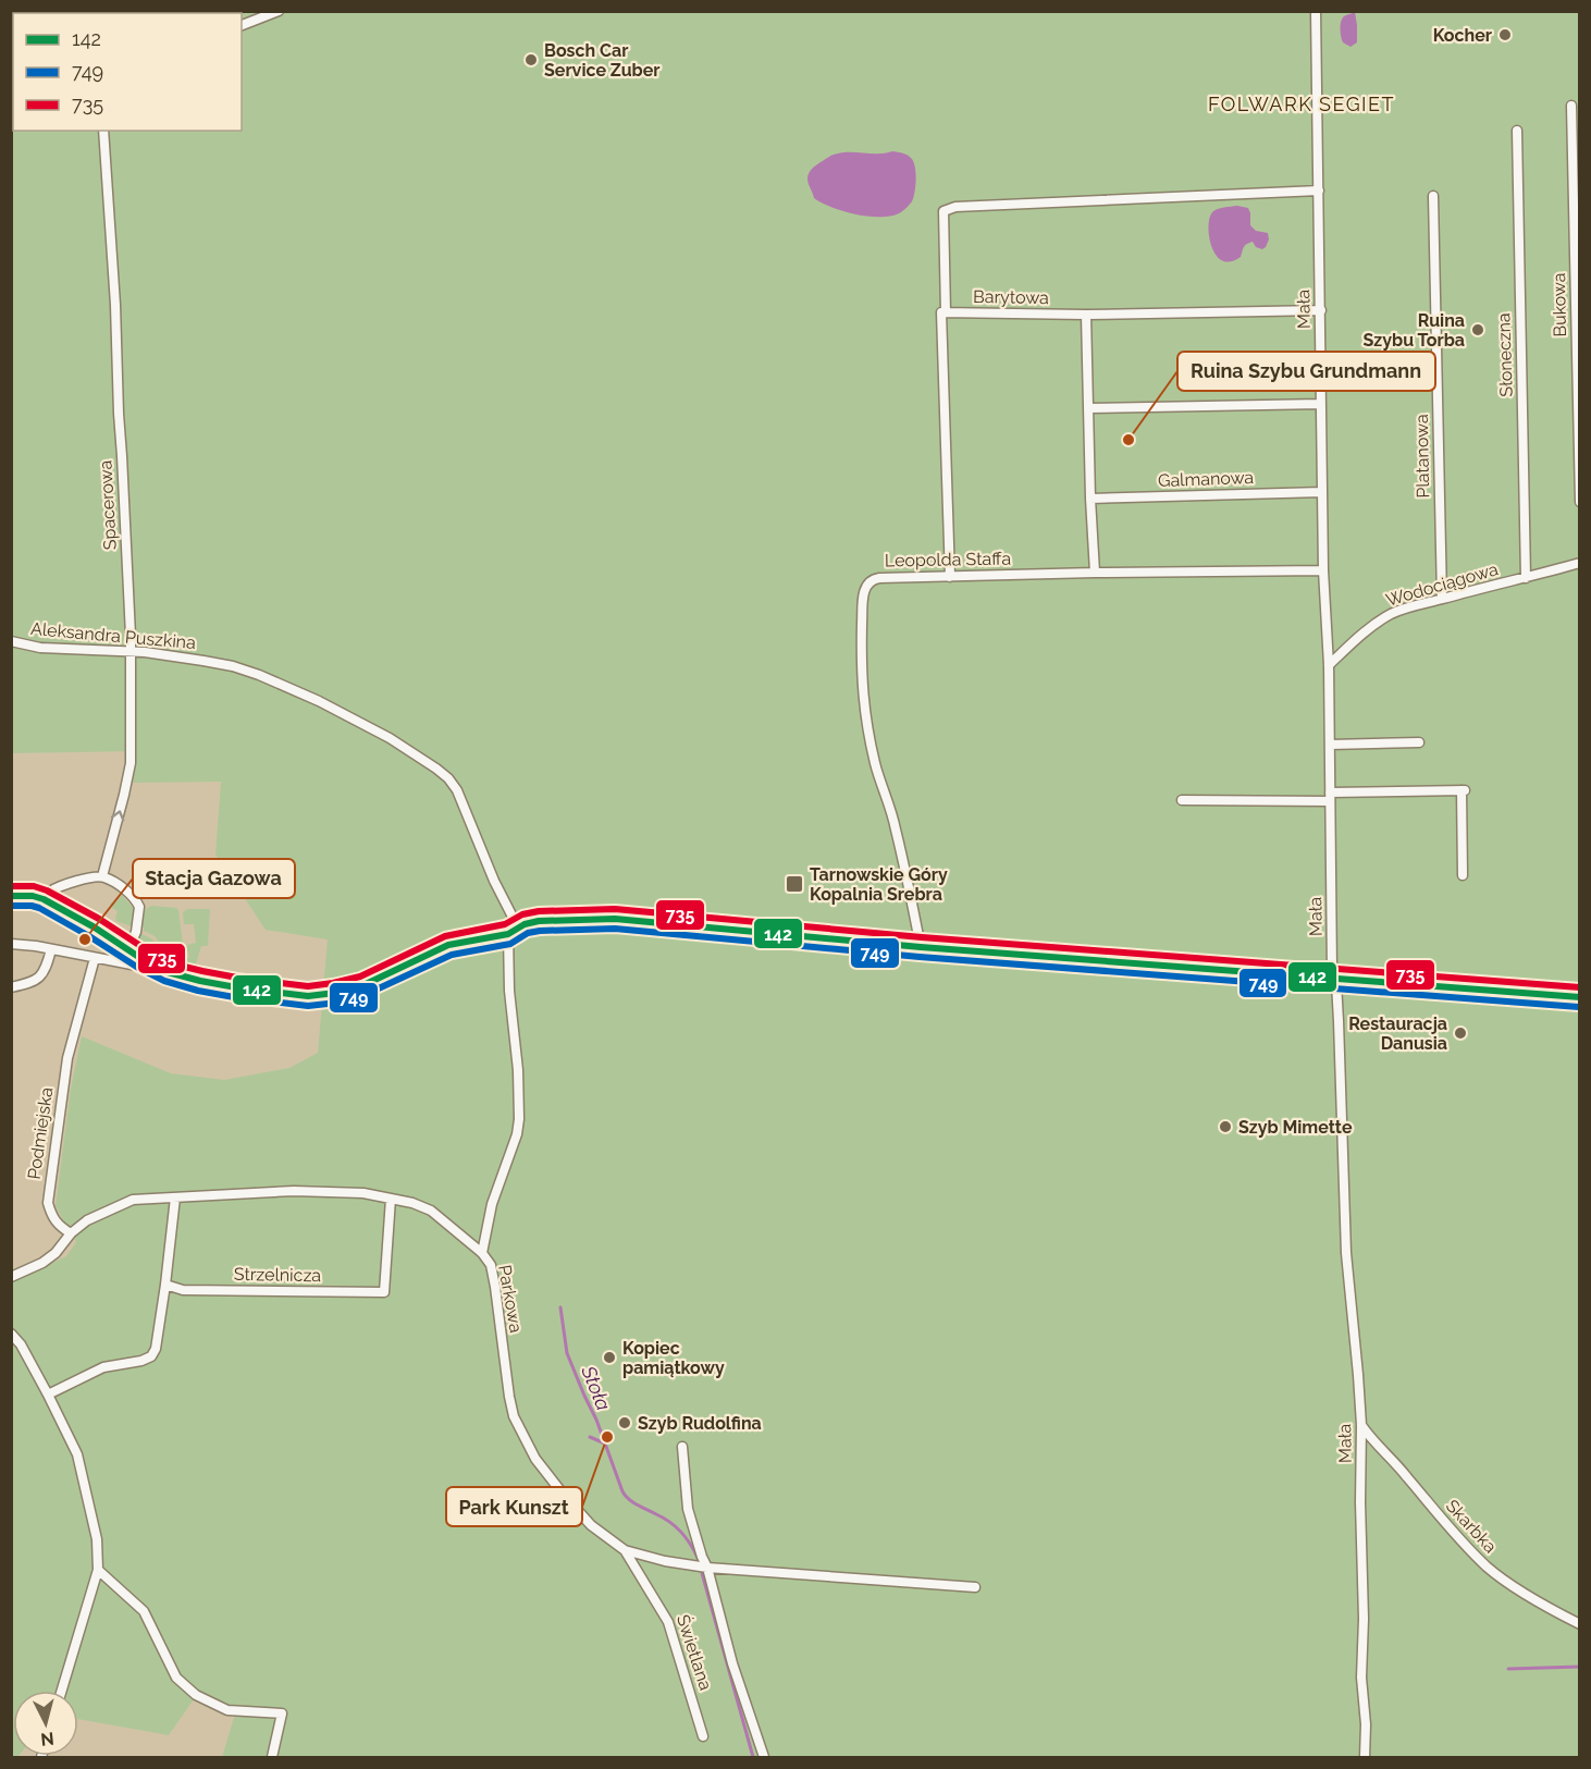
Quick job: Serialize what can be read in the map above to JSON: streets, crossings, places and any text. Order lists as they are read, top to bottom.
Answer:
{
  "streets": {
    "street": [
      "Barytowa",
      "Bukowa",
      "Mała",
      "Słoneczna",
      "Platanowa",
      "Galmanowa",
      "Spacerowa",
      "Leopolda Staffa",
      "Wodociągowa",
      "Aleksandra Puszkina",
      "Podmiejska",
      "Strzelnicza",
      "Parkowa",
      "Skarbka",
      "Świetlana"
    ]
  },
  "crossings": [
    ["Barytowa", "Mała"],
    ["Mała", "Galmanowa"],
    ["Mała", "Leopolda Staffa"],
    ["Mała", "Wodociągowa"],
    ["Mała", "Skarbka"],
    ["Słoneczna", "Wodociągowa"],
    ["Platanowa", "Wodociągowa"],
    ["Spacerowa", "Aleksandra Puszkina"],
    ["Parkowa", "Świetlana"]
  ],
  "districts": ["FOLWARK SEGIET"],
  "water": ["Stoła"],
  "places": {
    "other": [
      "Kocher",
      "Bosch Car Service Zuber",
      "Ruina Szybu Torba",
      "Ruina Szybu Grundmann",
      "Stacja Gazowa",
      "Restauracja Danusia",
      "Szyb Mimette",
      "Kopiec pamiątkowy",
      "Szyb Rudolfina",
      "Park Kunszt"
    ],
    "transit": ["Tarnowskie Góry Kopalnia Srebra"]
  },
  "lines": ["transit line 735", "transit line 142", "transit line 749"],
  "legend": ["142", "749", "735"],
  "north": "bottom"
}
